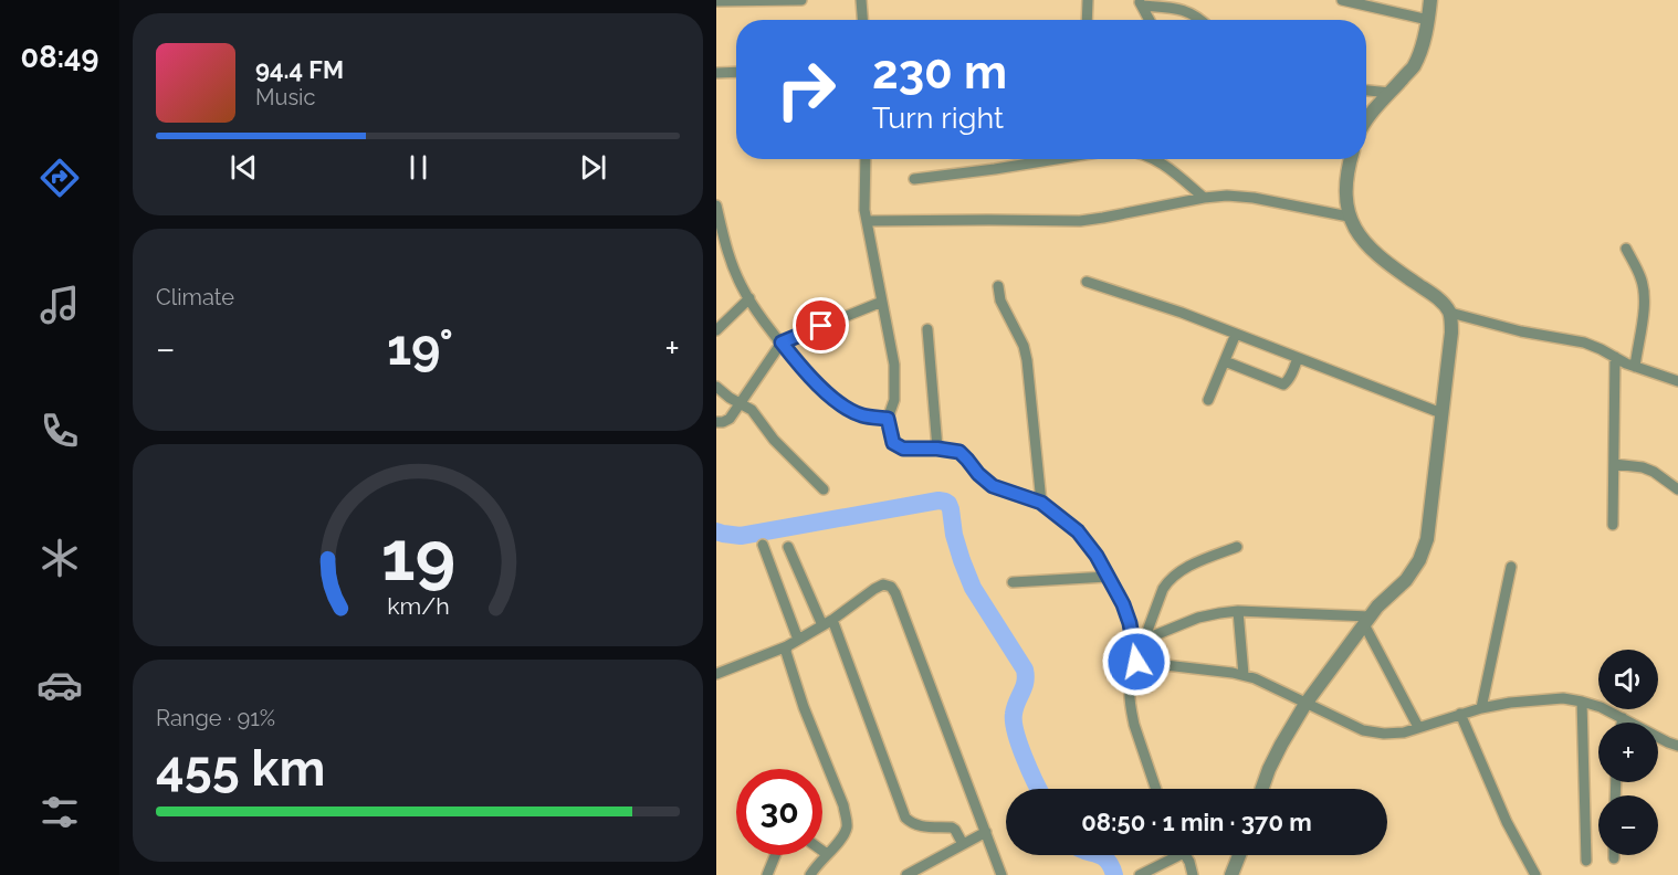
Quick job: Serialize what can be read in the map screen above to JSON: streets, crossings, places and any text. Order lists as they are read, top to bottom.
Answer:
{
  "page": {
    "tabs": "08:49",
    "turn": ["230 m", "Turn right"],
    "song": ["94.4 FM", "Music"],
    "tile": [
      "Climate",
      ["Range · 91%", "455 km"]
    ],
    "heat": ["−", "19°", "+"],
    "map_buttons": ["+", "−"],
    "limit": "30",
    "trip": "08:50 · 1 min · 370 m",
    "gauge": ["19", "km/h"]
  }
}
